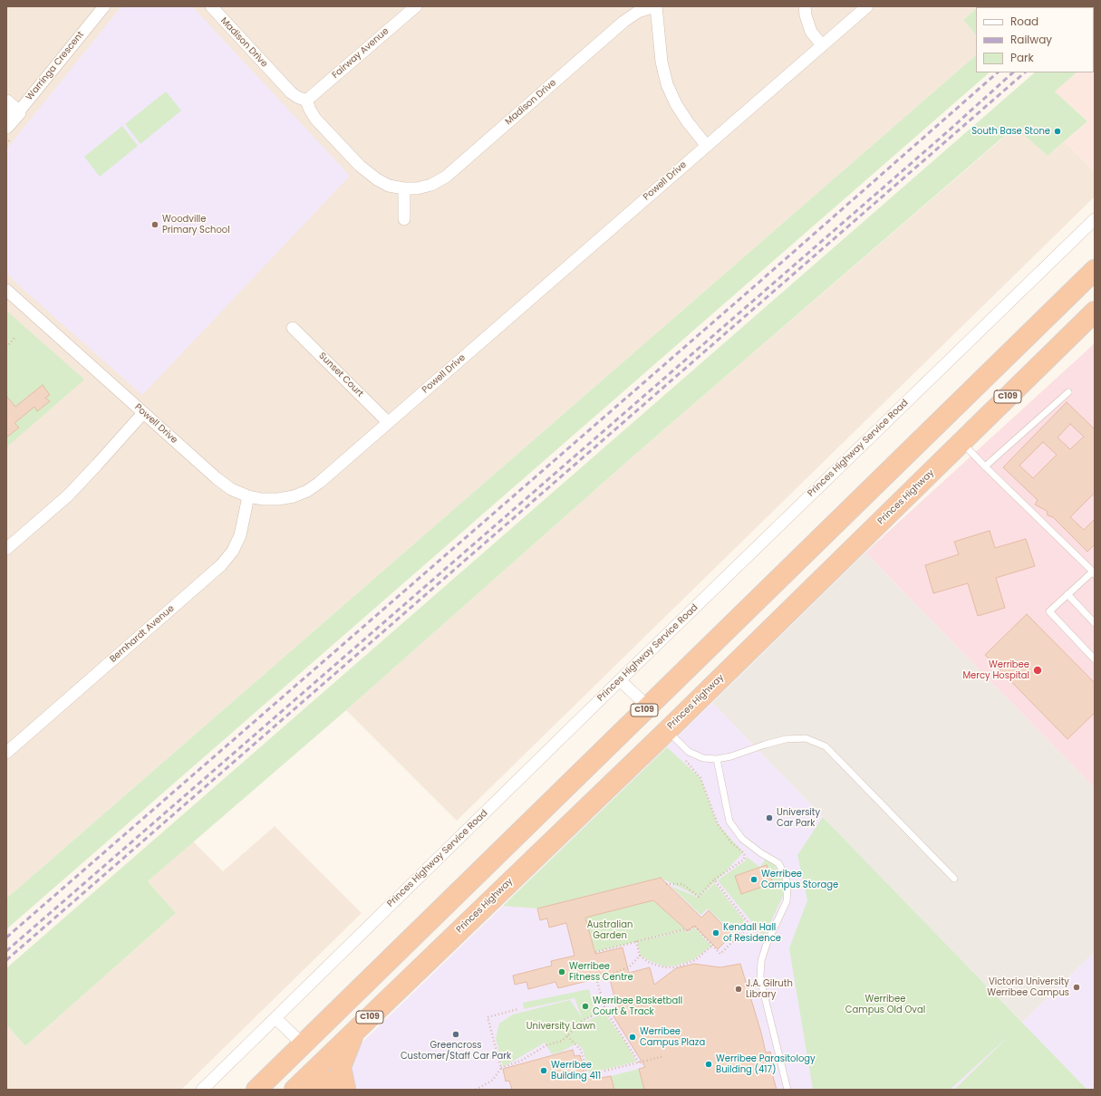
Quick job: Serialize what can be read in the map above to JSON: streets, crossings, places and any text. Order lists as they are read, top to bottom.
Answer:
{
  "streets": {
    "highway": ["C109", "Princes Highway"],
    "street": [
      "Madison Drive",
      "Fairway Avenue",
      "Warringa Crescent",
      "Powell Drive",
      "Sunset Court",
      "Princes Highway Service Road",
      "Bernhardt Avenue"
    ]
  },
  "crossings": [
    ["Madison Drive", "Fairway Avenue"],
    ["Powell Drive", "Sunset Court"],
    ["Powell Drive", "Bernhardt Avenue"]
  ],
  "parks": ["Australian Garden", "Werribee Campus Old Oval", "University Lawn"],
  "places": [
    "South Base Stone",
    "Woodville Primary School",
    "Werribee Mercy Hospital",
    "University Car Park",
    "Werribee Campus Storage",
    "Kendall Hall of Residence",
    "Werribee Fitness Centre",
    "Victoria University Werribee Campus",
    "J.A. Gilruth Library",
    "Werribee Basketball Court & Track",
    "Greencross Customer/Staff Car Park",
    "Werribee Campus Plaza",
    "Werribee Parasitology Building (417)",
    "Werribee Building 411"
  ],
  "legend": ["Road", "Railway", "Park"]
}
